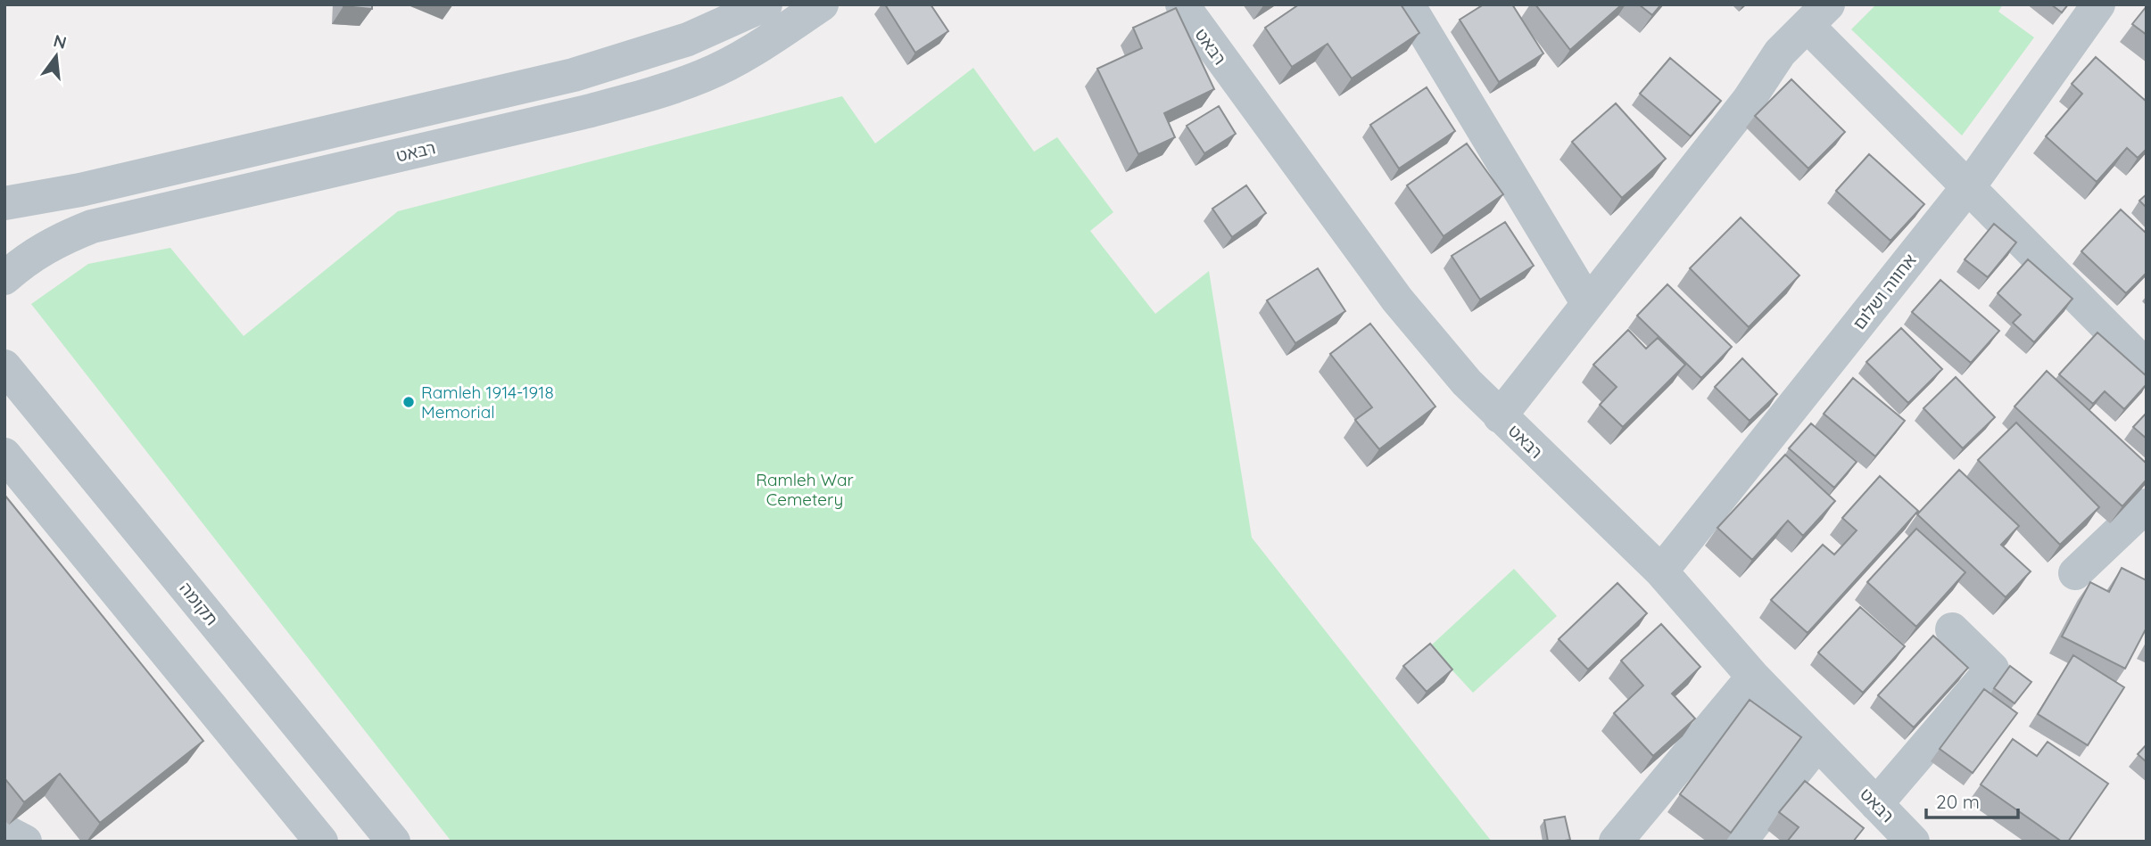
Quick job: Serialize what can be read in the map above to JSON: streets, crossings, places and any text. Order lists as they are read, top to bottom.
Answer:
{
  "streets": {
    "street": ["רבאט", "אחווה ושלום", "תקומה"]
  },
  "crossings": [
    ["רבאט", "אחווה ושלום"]
  ],
  "parks": ["Ramleh War Cemetery"],
  "places": ["Ramleh 1914-1918 Memorial"],
  "scale_bar": "20 m",
  "north": "top"
}
